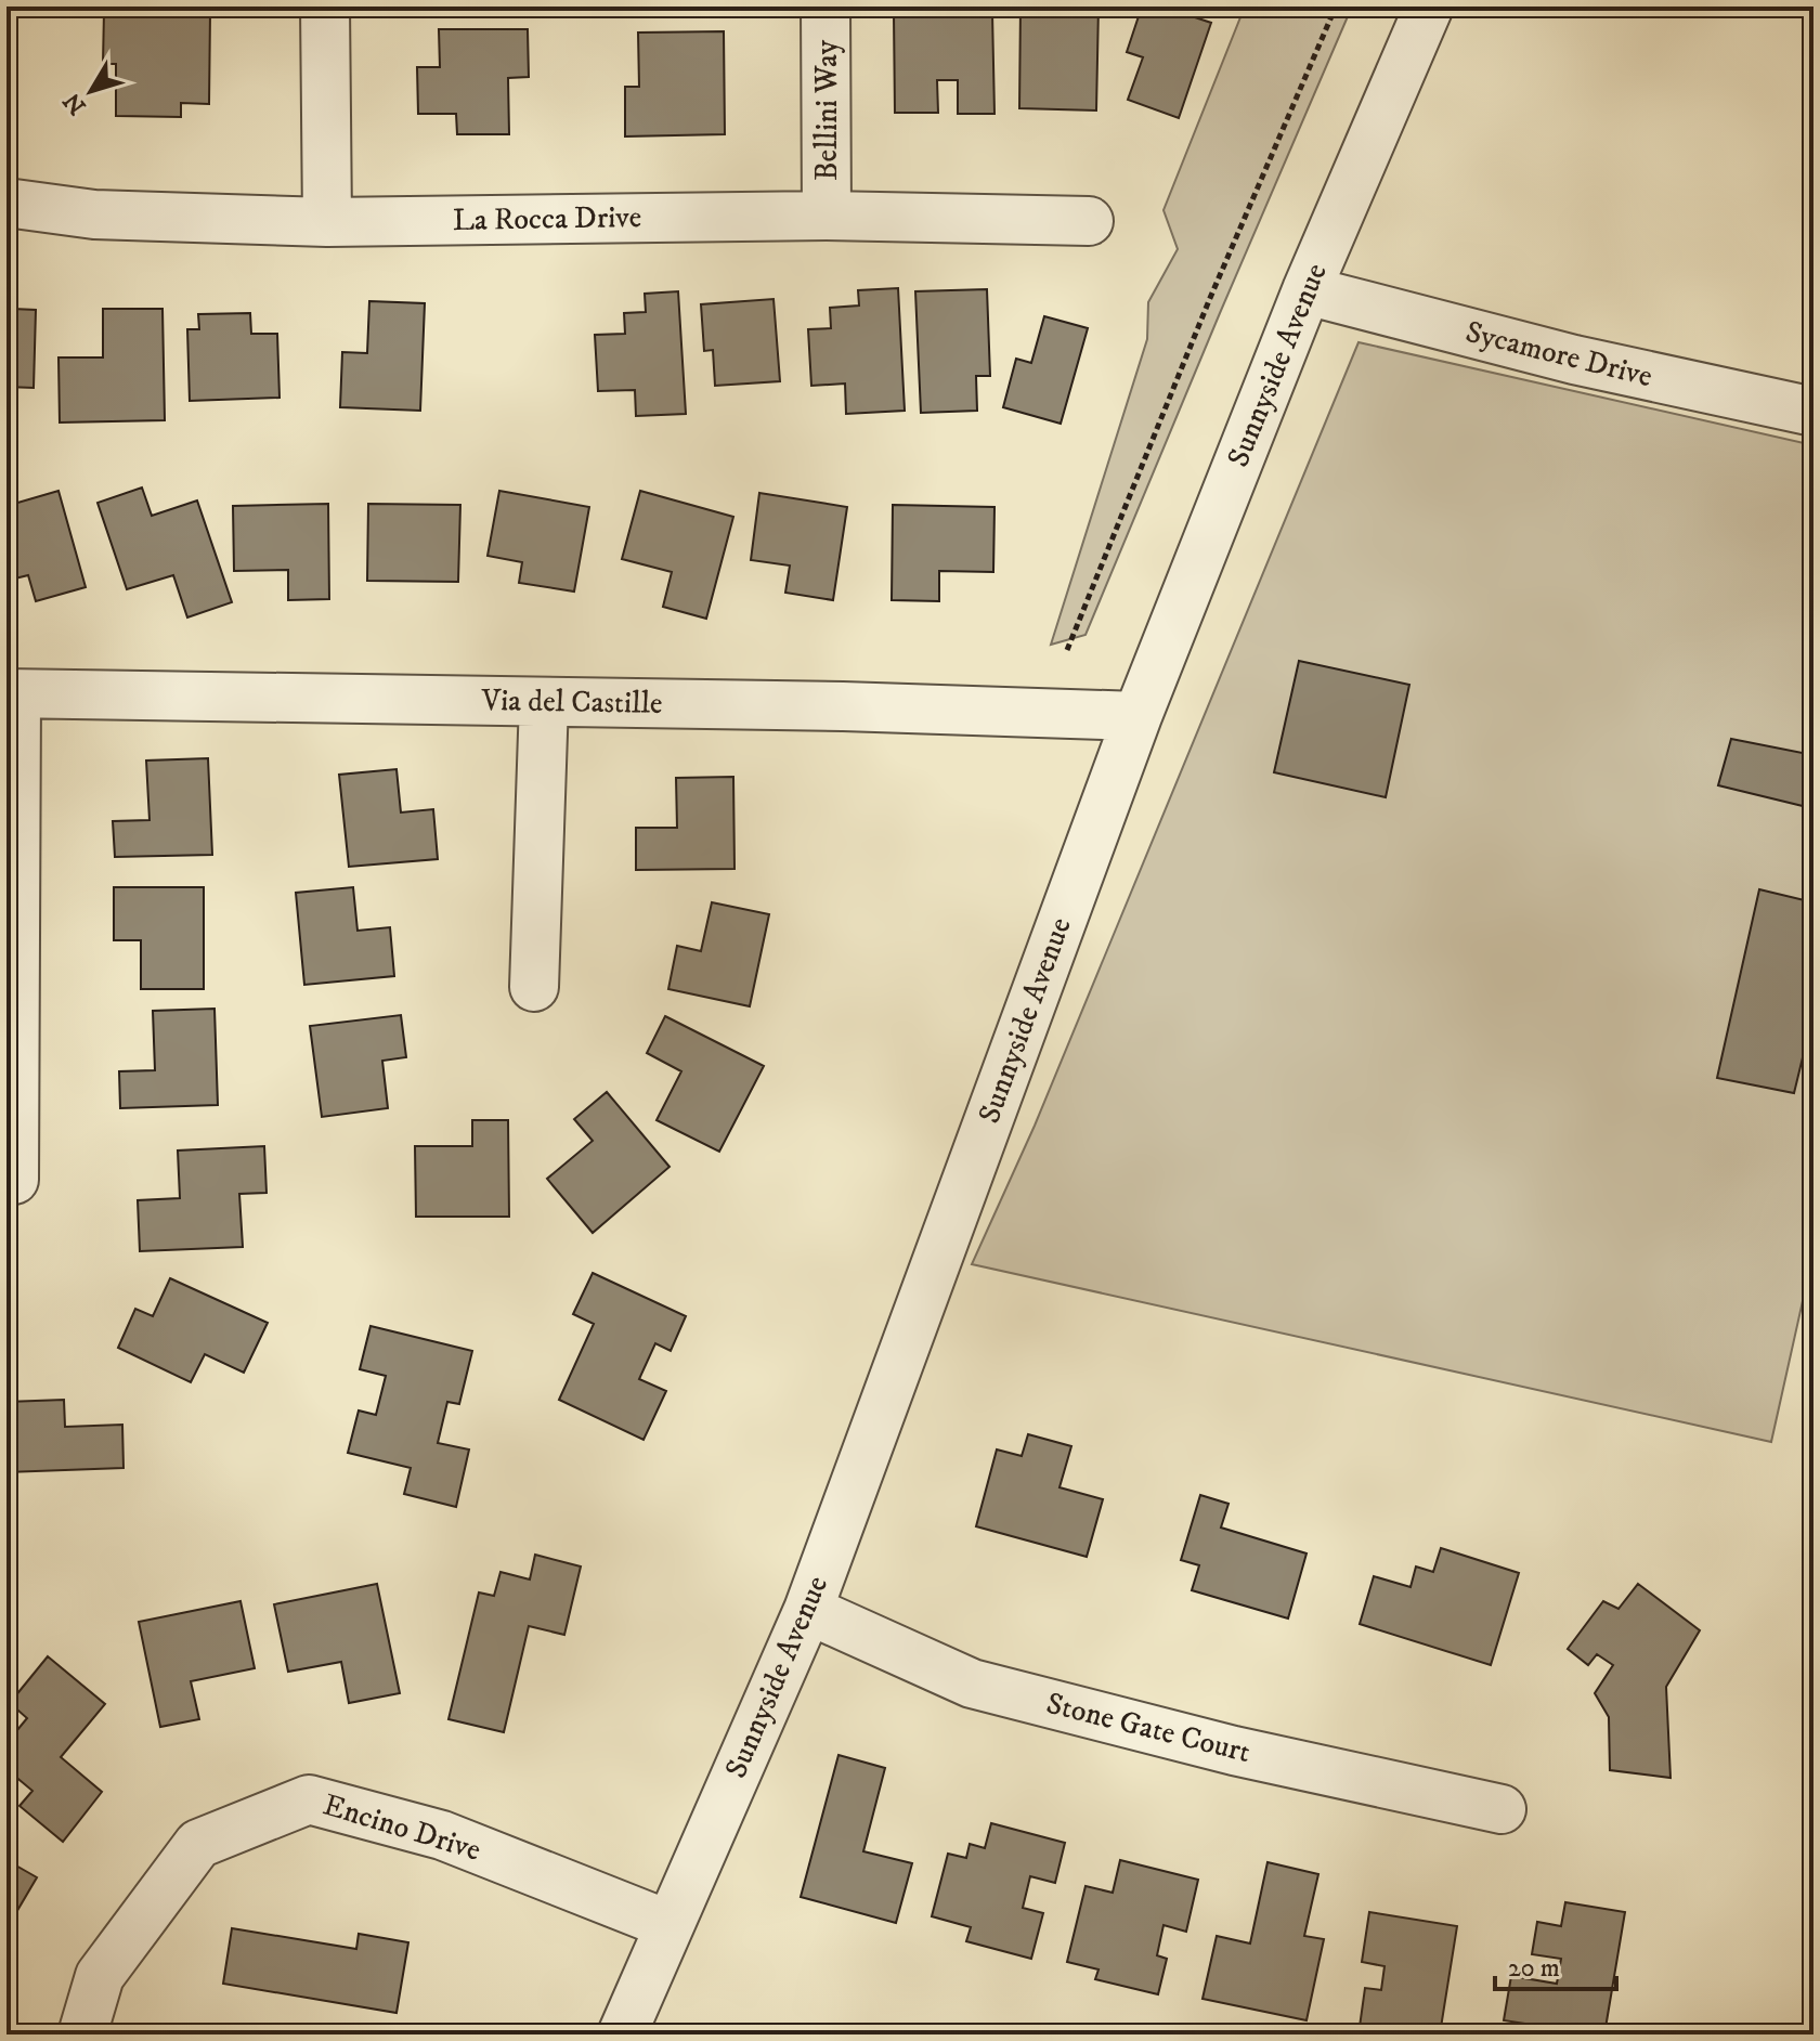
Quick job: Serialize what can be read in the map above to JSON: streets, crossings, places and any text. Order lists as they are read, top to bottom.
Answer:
{
  "streets": {
    "street": [
      "Bellini Way",
      "La Rocca Drive",
      "Sycamore Drive",
      "Sunnyside Avenue",
      "Via del Castille",
      "Stone Gate Court",
      "Encino Drive"
    ]
  },
  "crossings": [
    ["Bellini Way", "La Rocca Drive"],
    ["Sycamore Drive", "Sunnyside Avenue"],
    ["Sunnyside Avenue", "Via del Castille"],
    ["Sunnyside Avenue", "Stone Gate Court"],
    ["Sunnyside Avenue", "Encino Drive"]
  ],
  "scale_bar": "20 m",
  "north": "bottom left"
}
